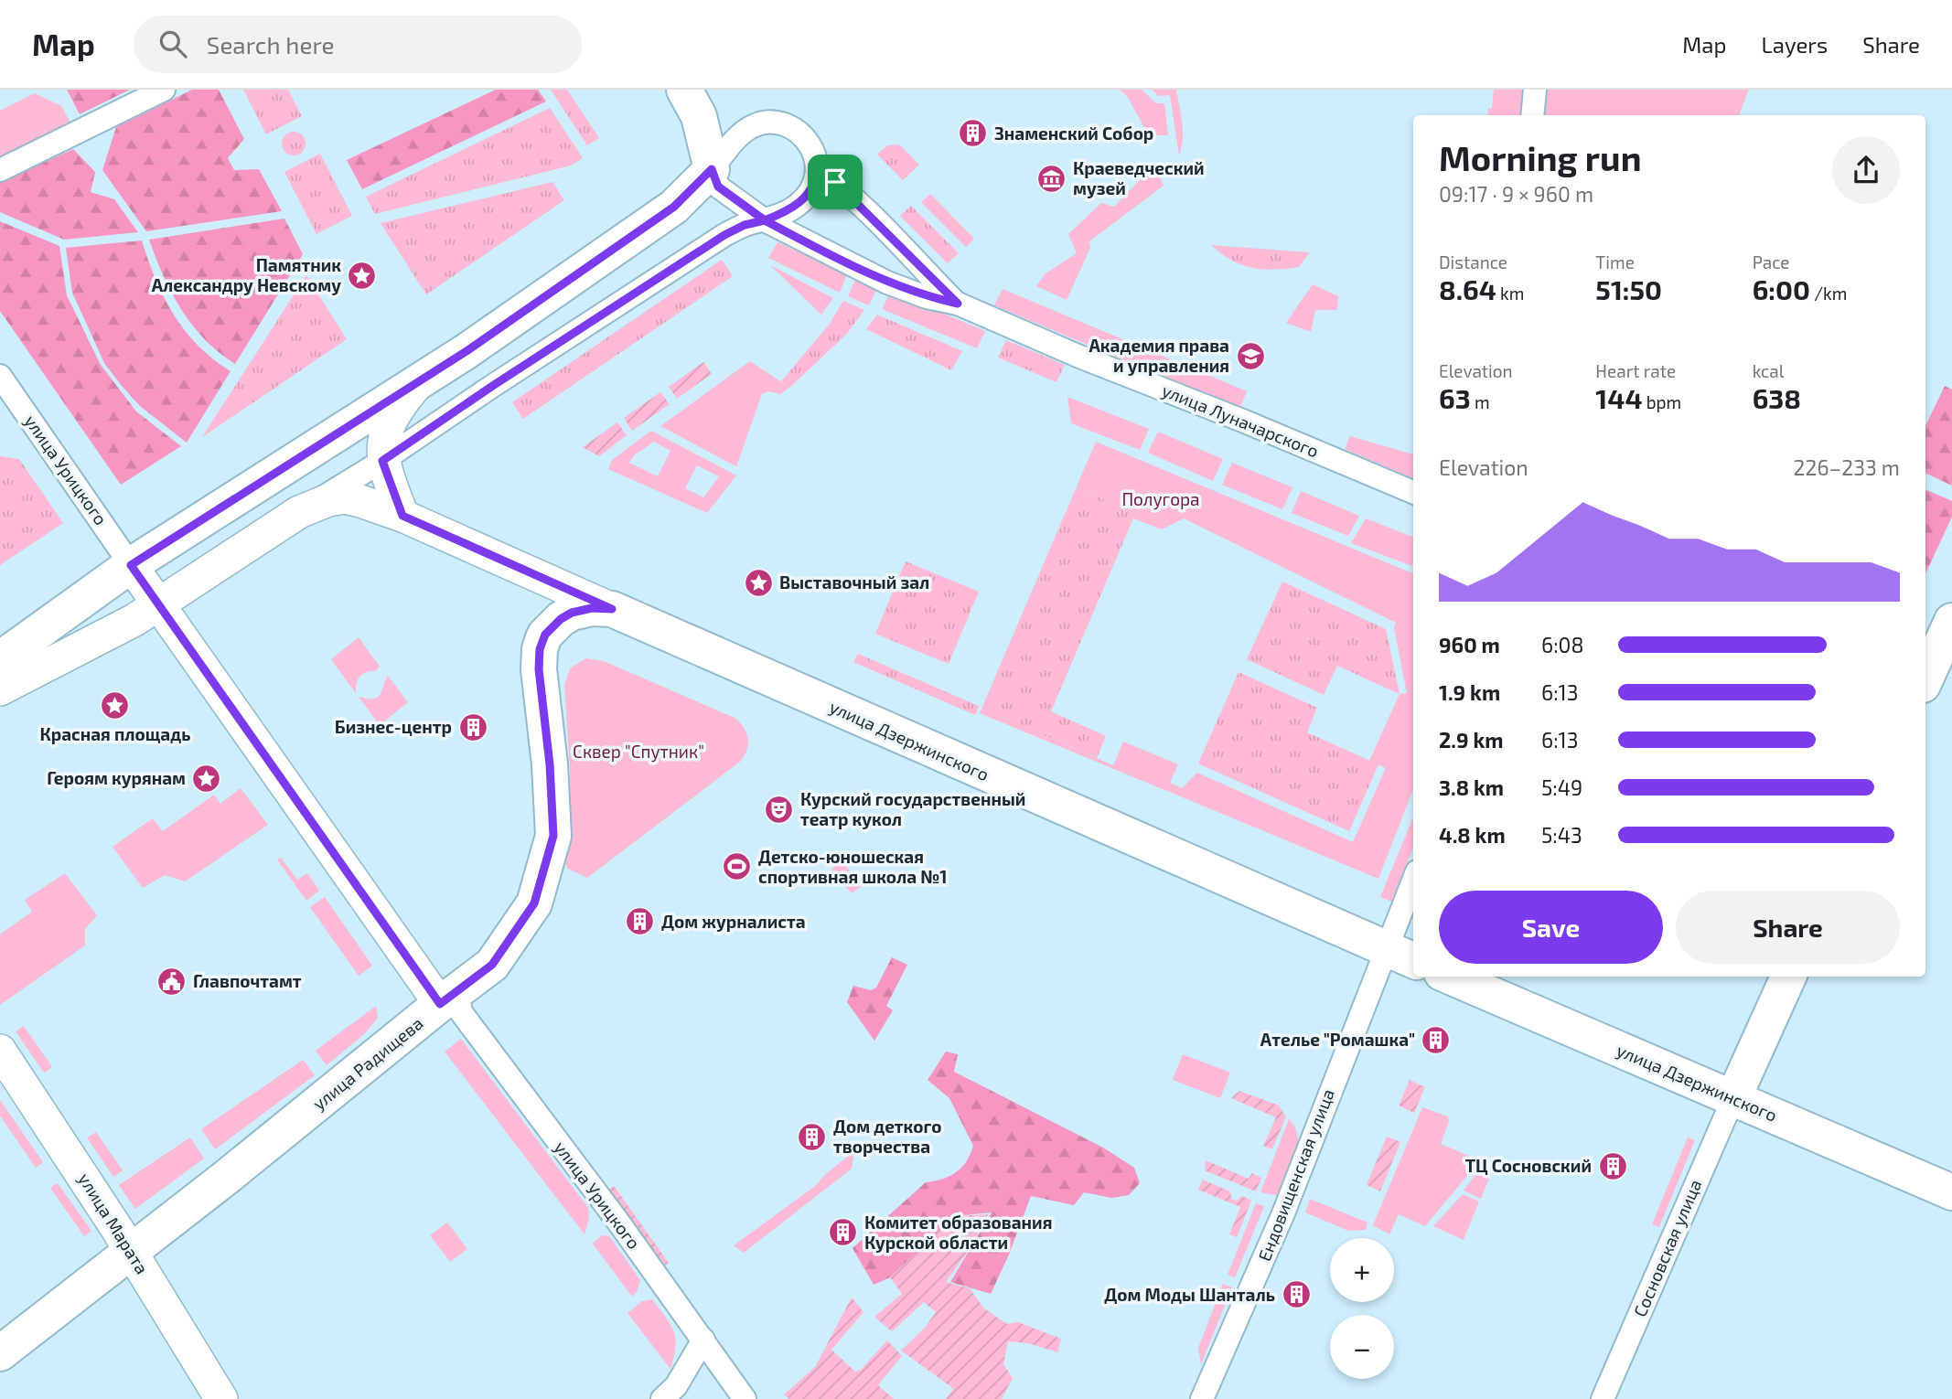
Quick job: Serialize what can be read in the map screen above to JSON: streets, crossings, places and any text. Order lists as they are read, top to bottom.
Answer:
{
  "streets": {
    "main road": [
      "улица Урицкого",
      "улица Дзержинского",
      "улица Радищева",
      "улица Марата"
    ],
    "street": ["улица Луначарского", "Ендовищенская улица", "Сосновская улица"]
  },
  "crossings": [
    ["улица Урицкого", "улица Дзержинского"],
    ["улица Урицкого", "улица Радищева"],
    ["улица Дзержинского", "улица Радищева"],
    ["улица Дзержинского", "Ендовищенская улица"],
    ["улица Дзержинского", "Сосновская улица"],
    ["улица Радищева", "улица Марата"]
  ],
  "parks": ["Полугора", "Сквер \"Спутник\""],
  "places": {
    "building": [
      "Знаменский Собор",
      "Бизнес-центр",
      "Дом журналиста",
      "Ателье \"Ромашка\"",
      "Дом деткого творчества",
      "ТЦ Сосновский",
      "Комитет образования Курской области",
      "Дом Моды Шанталь"
    ],
    "museum": ["Краеведческий музей"],
    "place": [
      "Памятник Александру Невскому",
      "Выставочный зал",
      "Красная площадь",
      "Героям курянам"
    ],
    "school or university": ["Академия права и управления"],
    "theatre": ["Курский государственный театр кукол"],
    "sports": ["Детско-юношеская спортивная школа №1"],
    "public building": ["Главпочтамт"]
  },
  "page": {
    "header": "Map",
    "search": "Search here",
    "nav": ["Map", "Layers", "Share"],
    "heading": ["Morning run", "09:17 · 9 × 960 m"],
    "stats": [
      ["Distance", "8.64 km"],
      ["Time", "51:50"],
      ["Pace", "6:00 /km"],
      ["Elevation", "63 m"],
      ["Heart rate", "144 bpm"],
      ["kcal", "638"]
    ],
    "chart": ["Elevation", "226–233 m"],
    "list": [
      {
        "name": "960 m",
        "note": "6:08"
      },
      {
        "name": "1.9 km",
        "note": "6:13"
      },
      {
        "name": "2.9 km",
        "note": "6:13"
      },
      {
        "name": "3.8 km",
        "note": "5:49"
      },
      {
        "name": "4.8 km",
        "note": "5:43"
      }
    ],
    "buttons": ["Save", "Share"],
    "map_buttons": ["+", "−"]
  }
}
